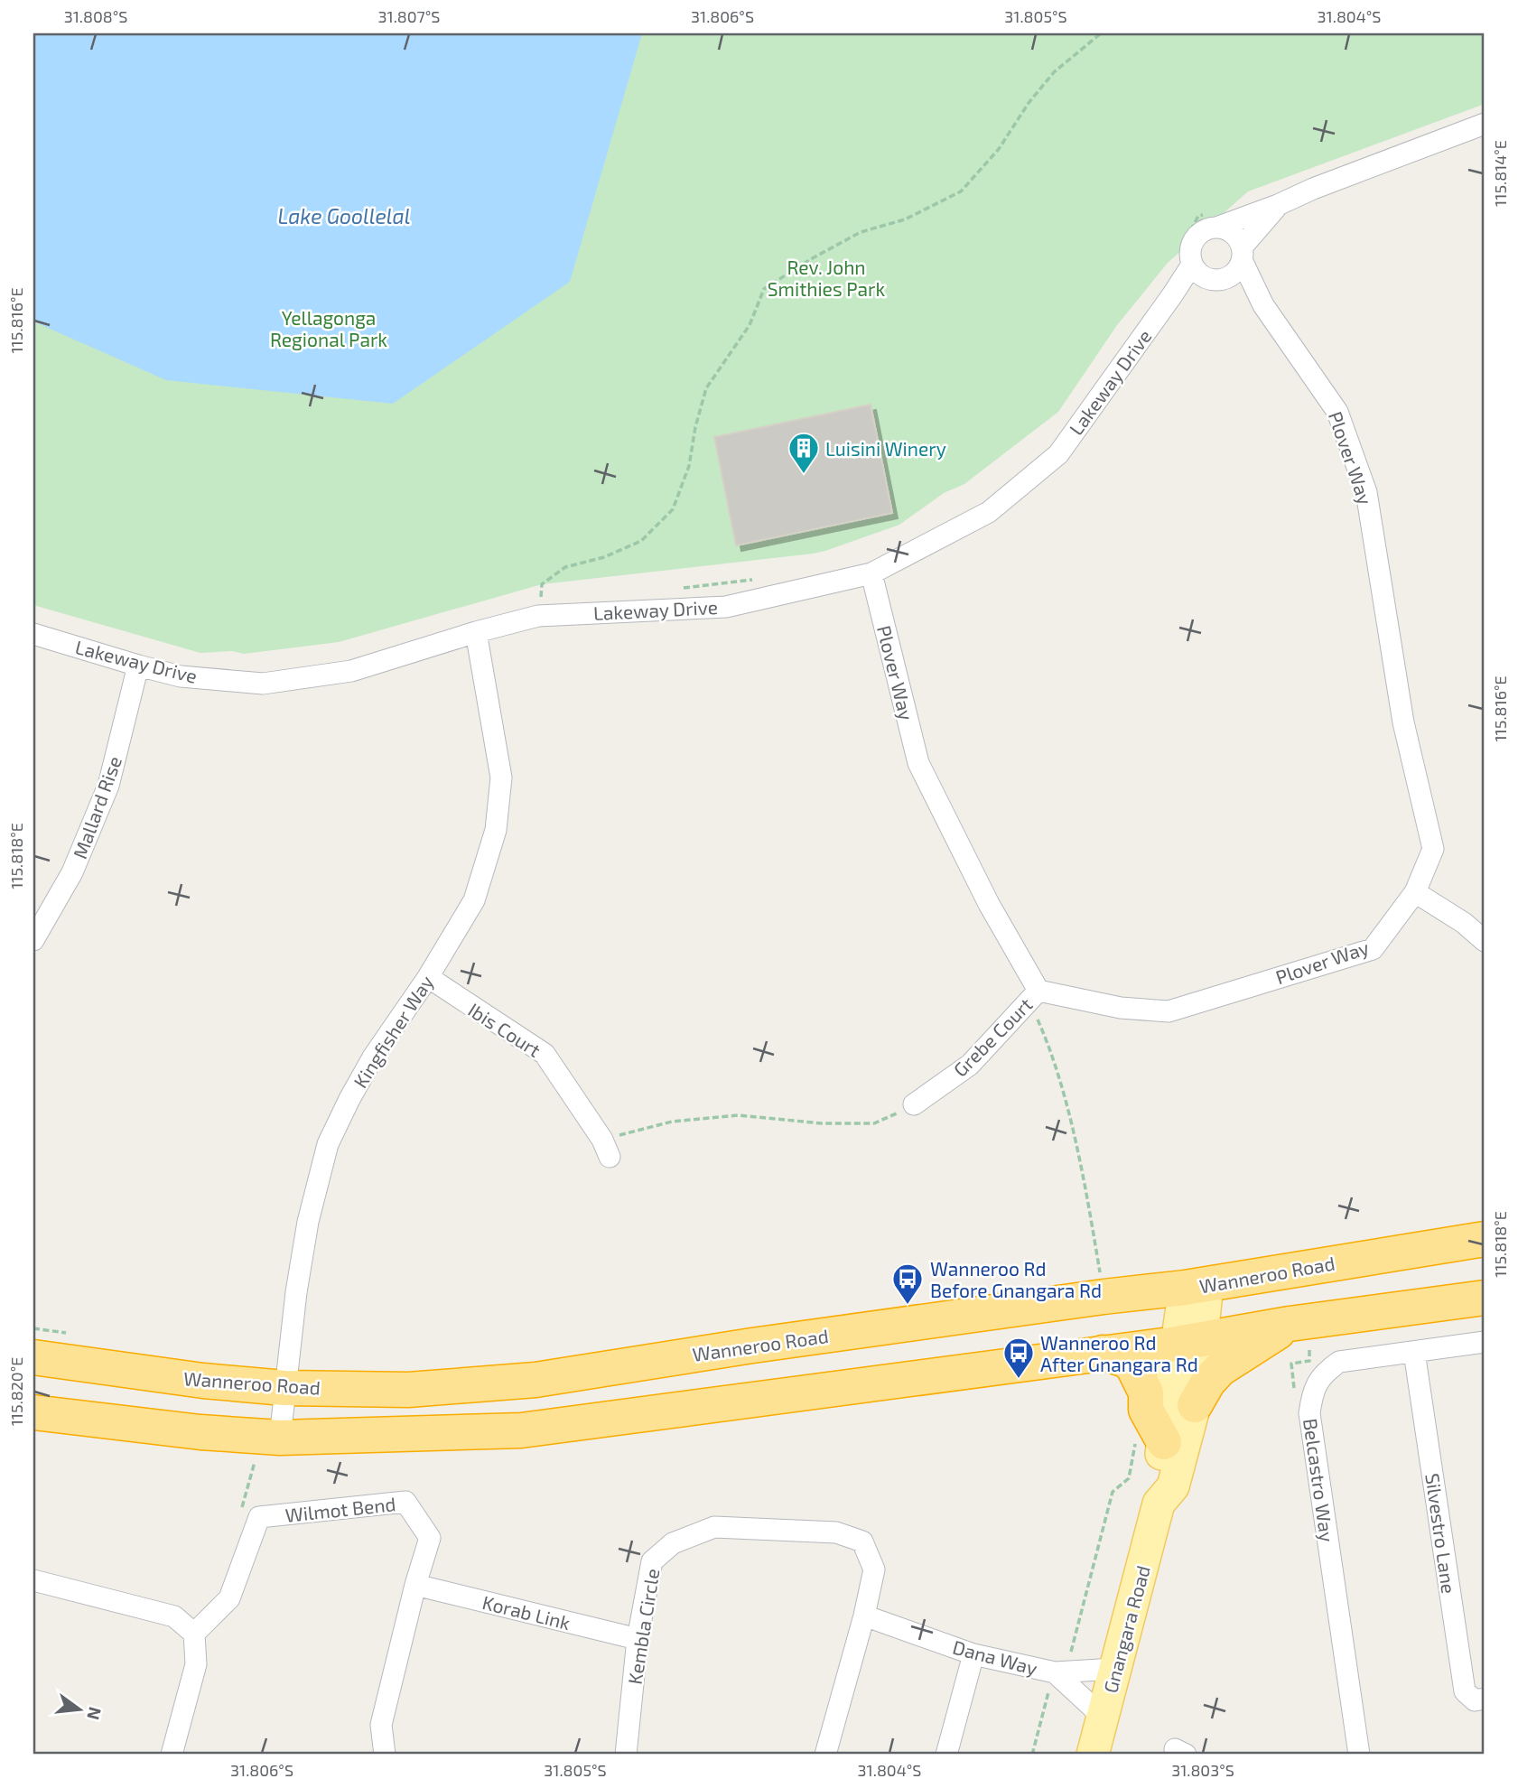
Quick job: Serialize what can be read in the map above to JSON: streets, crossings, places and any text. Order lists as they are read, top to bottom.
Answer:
{
  "streets": {
    "highway": ["Wanneroo Road"],
    "main road": ["Gnangara Road"],
    "street": [
      "Lakeway Drive",
      "Plover Way",
      "Mallard Rise",
      "Ibis Court",
      "Kingfisher Way",
      "Grebe Court",
      "Belcastro Way",
      "Wilmot Bend",
      "Silvestro Lane",
      "Korab Link",
      "Kembla Circle",
      "Dana Way"
    ]
  },
  "crossings": [
    ["Lakeway Drive", "Plover Way"],
    ["Lakeway Drive", "Mallard Rise"],
    ["Lakeway Drive", "Kingfisher Way"],
    ["Plover Way", "Grebe Court"],
    ["Ibis Court", "Kingfisher Way"],
    ["Kingfisher Way", "Wanneroo Road"],
    ["Wanneroo Road", "Gnangara Road"],
    ["Belcastro Way", "Silvestro Lane"],
    ["Wilmot Bend", "Korab Link"],
    ["Korab Link", "Kembla Circle"],
    ["Kembla Circle", "Dana Way"],
    ["Gnangara Road", "Dana Way"]
  ],
  "water": ["Lake Goollelal"],
  "parks": ["Rev. John Smithies Park", "Yellagonga Regional Park"],
  "places": {
    "building": ["Luisini Winery"],
    "bus stop": ["Wanneroo Rd Before Gnangara Rd", "Wanneroo Rd After Gnangara Rd"]
  },
  "north": "right",
  "coordinates": [
    "31.808°S",
    "31.807°S",
    "31.806°S",
    "31.805°S",
    "31.804°S",
    "115.814°E",
    "115.816°E",
    "115.818°E",
    "115.820°E",
    "31.803°S"
  ]
}
